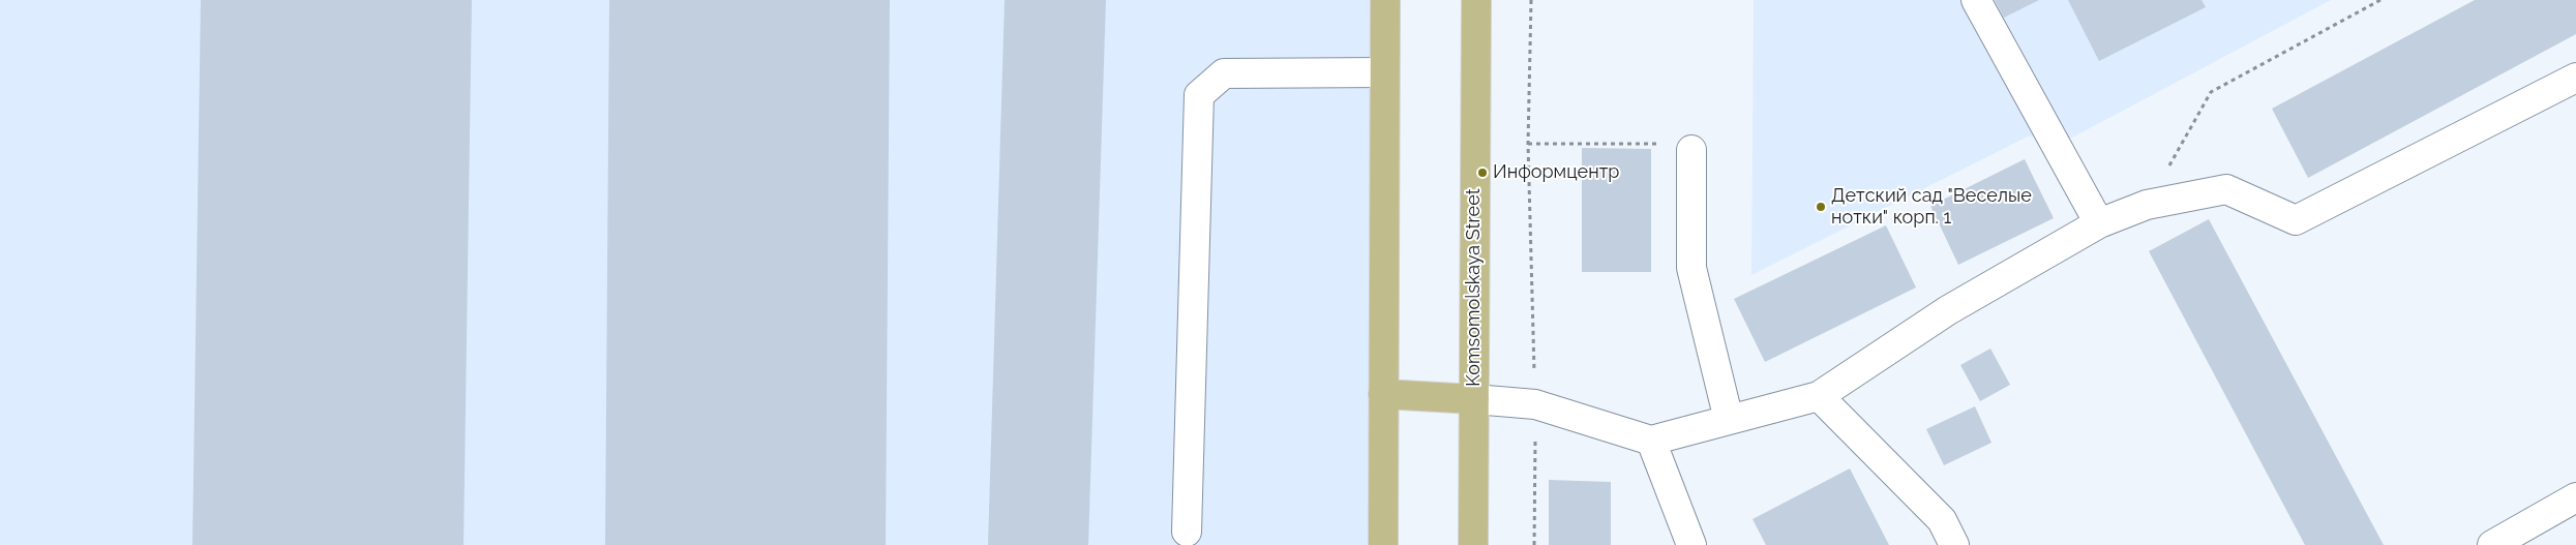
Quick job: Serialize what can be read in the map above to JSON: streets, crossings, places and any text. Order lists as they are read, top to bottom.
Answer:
{
  "streets": {
    "main road": ["Komsomolskaya Street"]
  },
  "places": ["Информцентр", "Детский сад \"Веселые нотки\" корп. 1"]
}
